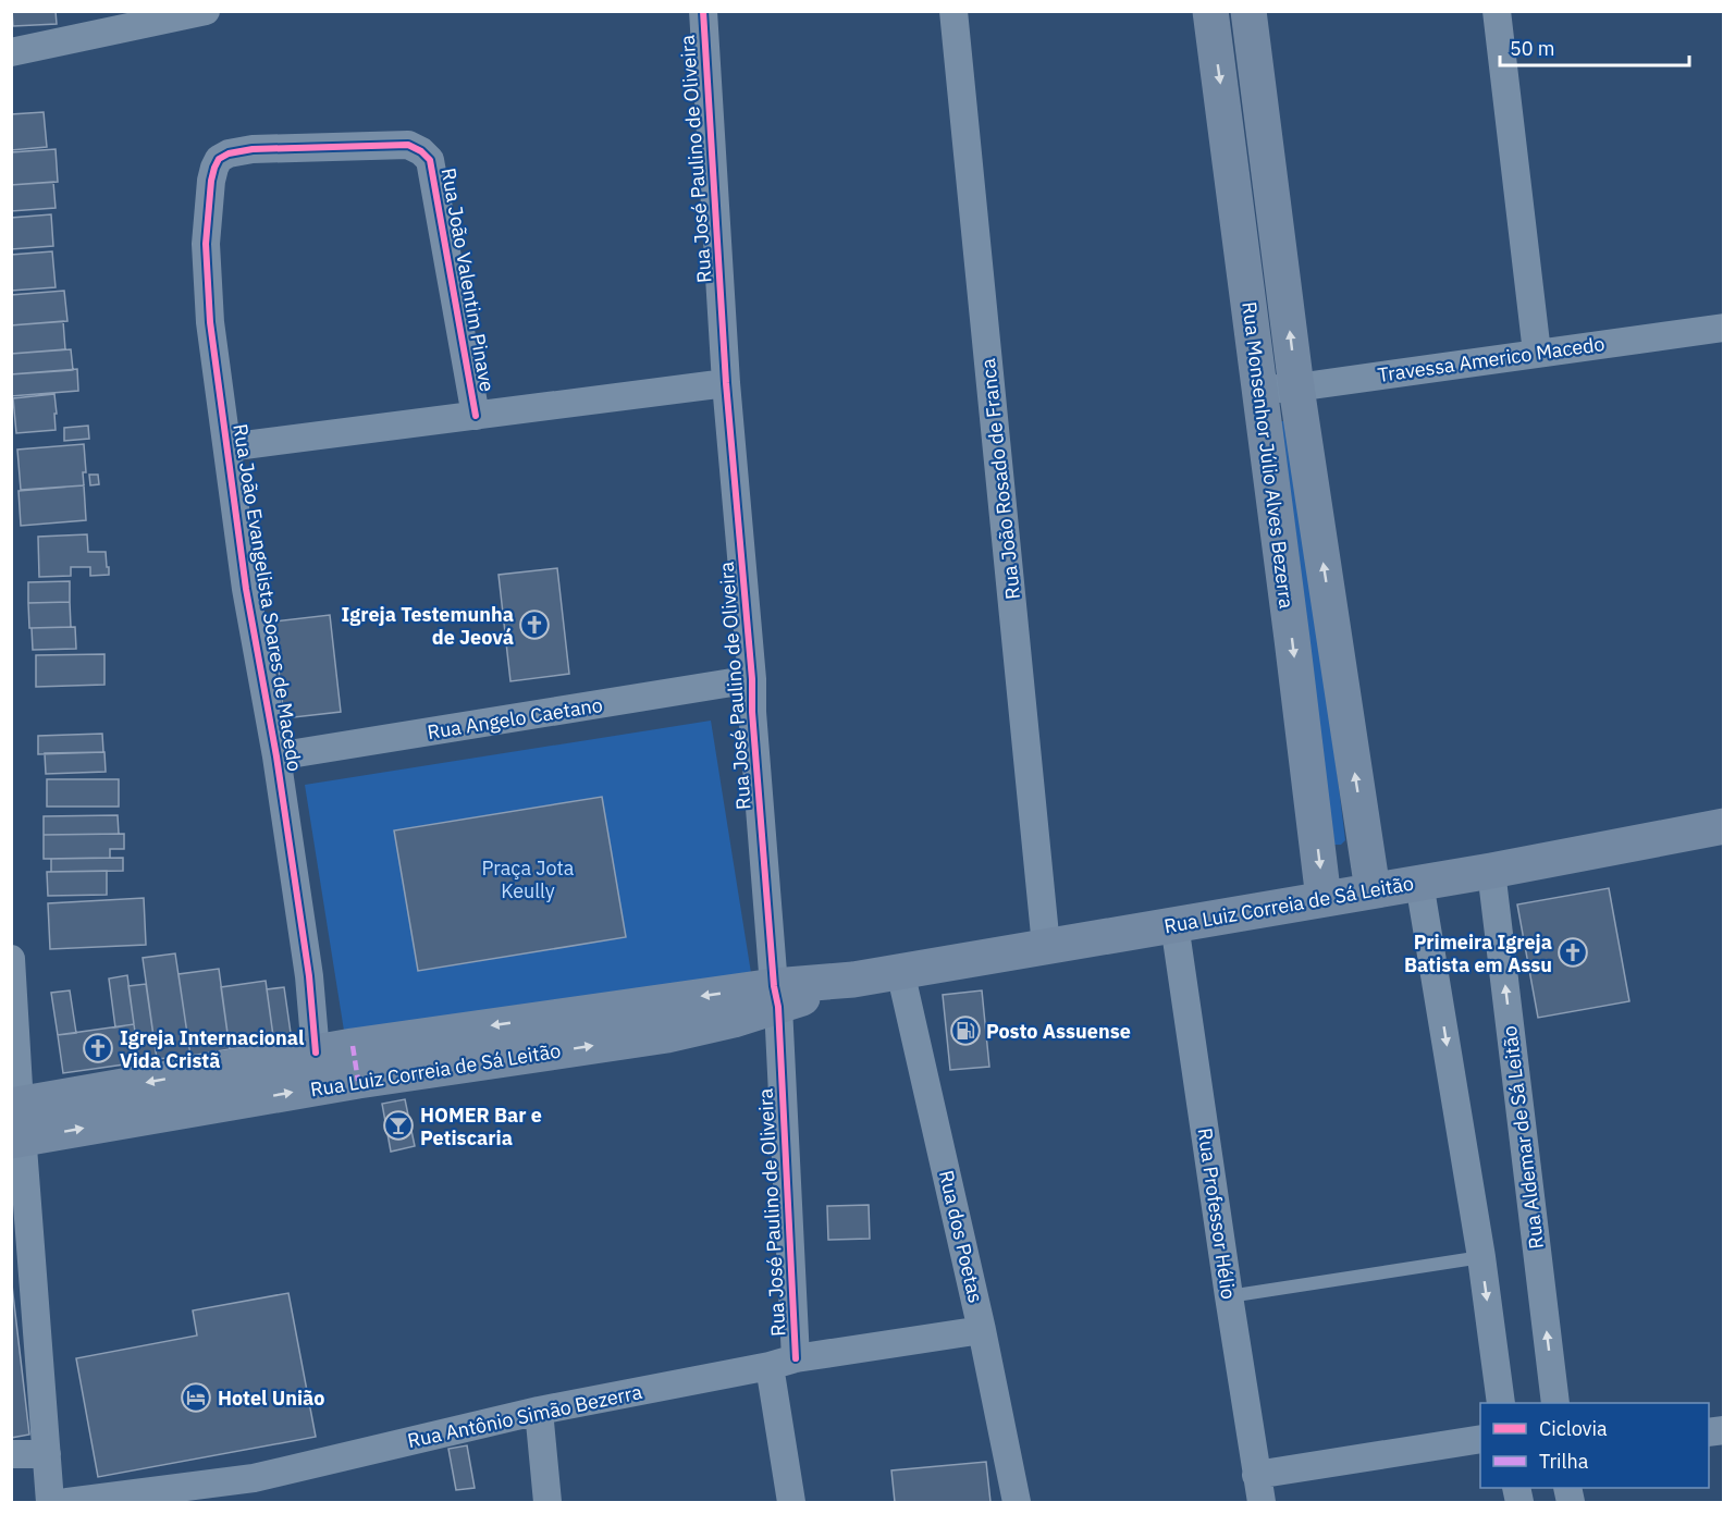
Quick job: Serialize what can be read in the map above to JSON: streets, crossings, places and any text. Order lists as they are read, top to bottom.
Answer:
{
  "streets": {
    "main road": ["Rua Monsenhor Júlio Alves Bezerra", "Rua Luiz Correia de Sá Leitão"],
    "street": [
      "Rua José Paulino de Oliveira",
      "Rua João Valentim Pinave",
      "Travessa Americo Macedo",
      "Rua João Rosado de Franca",
      "Rua João Evangelista Soares de Macedo",
      "Rua Angelo Caetano",
      "Rua Aldemar de Sá Leitão",
      "Rua Professor Hélio",
      "Rua dos Poetas",
      "Rua Antônio Simão Bezerra"
    ]
  },
  "crossings": [
    ["Rua José Paulino de Oliveira", "Rua Angelo Caetano"],
    ["Rua José Paulino de Oliveira", "Rua Luiz Correia de Sá Leitão"],
    ["Rua José Paulino de Oliveira", "Rua Antônio Simão Bezerra"],
    ["Rua João Valentim Pinave", "Rua João Evangelista Soares de Macedo"],
    ["Travessa Americo Macedo", "Rua Monsenhor Júlio Alves Bezerra"],
    ["Rua Monsenhor Júlio Alves Bezerra", "Rua Luiz Correia de Sá Leitão"],
    ["Rua João Rosado de Franca", "Rua Luiz Correia de Sá Leitão"],
    ["Rua João Evangelista Soares de Macedo", "Rua Angelo Caetano"],
    ["Rua João Evangelista Soares de Macedo", "Rua Luiz Correia de Sá Leitão"],
    ["Rua Luiz Correia de Sá Leitão", "Rua Aldemar de Sá Leitão"],
    ["Rua Luiz Correia de Sá Leitão", "Rua Professor Hélio"],
    ["Rua Luiz Correia de Sá Leitão", "Rua dos Poetas"],
    ["Rua dos Poetas", "Rua Antônio Simão Bezerra"]
  ],
  "parks": ["Praça Jota Keully"],
  "places": {
    "church": ["Igreja Testemunha de Jeová", "Primeira Igreja Batista em Assu", "Igreja Internacional Vida Cristã"],
    "fuel station": ["Posto Assuense"],
    "bar": ["HOMER Bar e Petiscaria"],
    "hotel": ["Hotel União"]
  },
  "legend": ["Ciclovia", "Trilha"],
  "scale_bar": "50 m"
}
